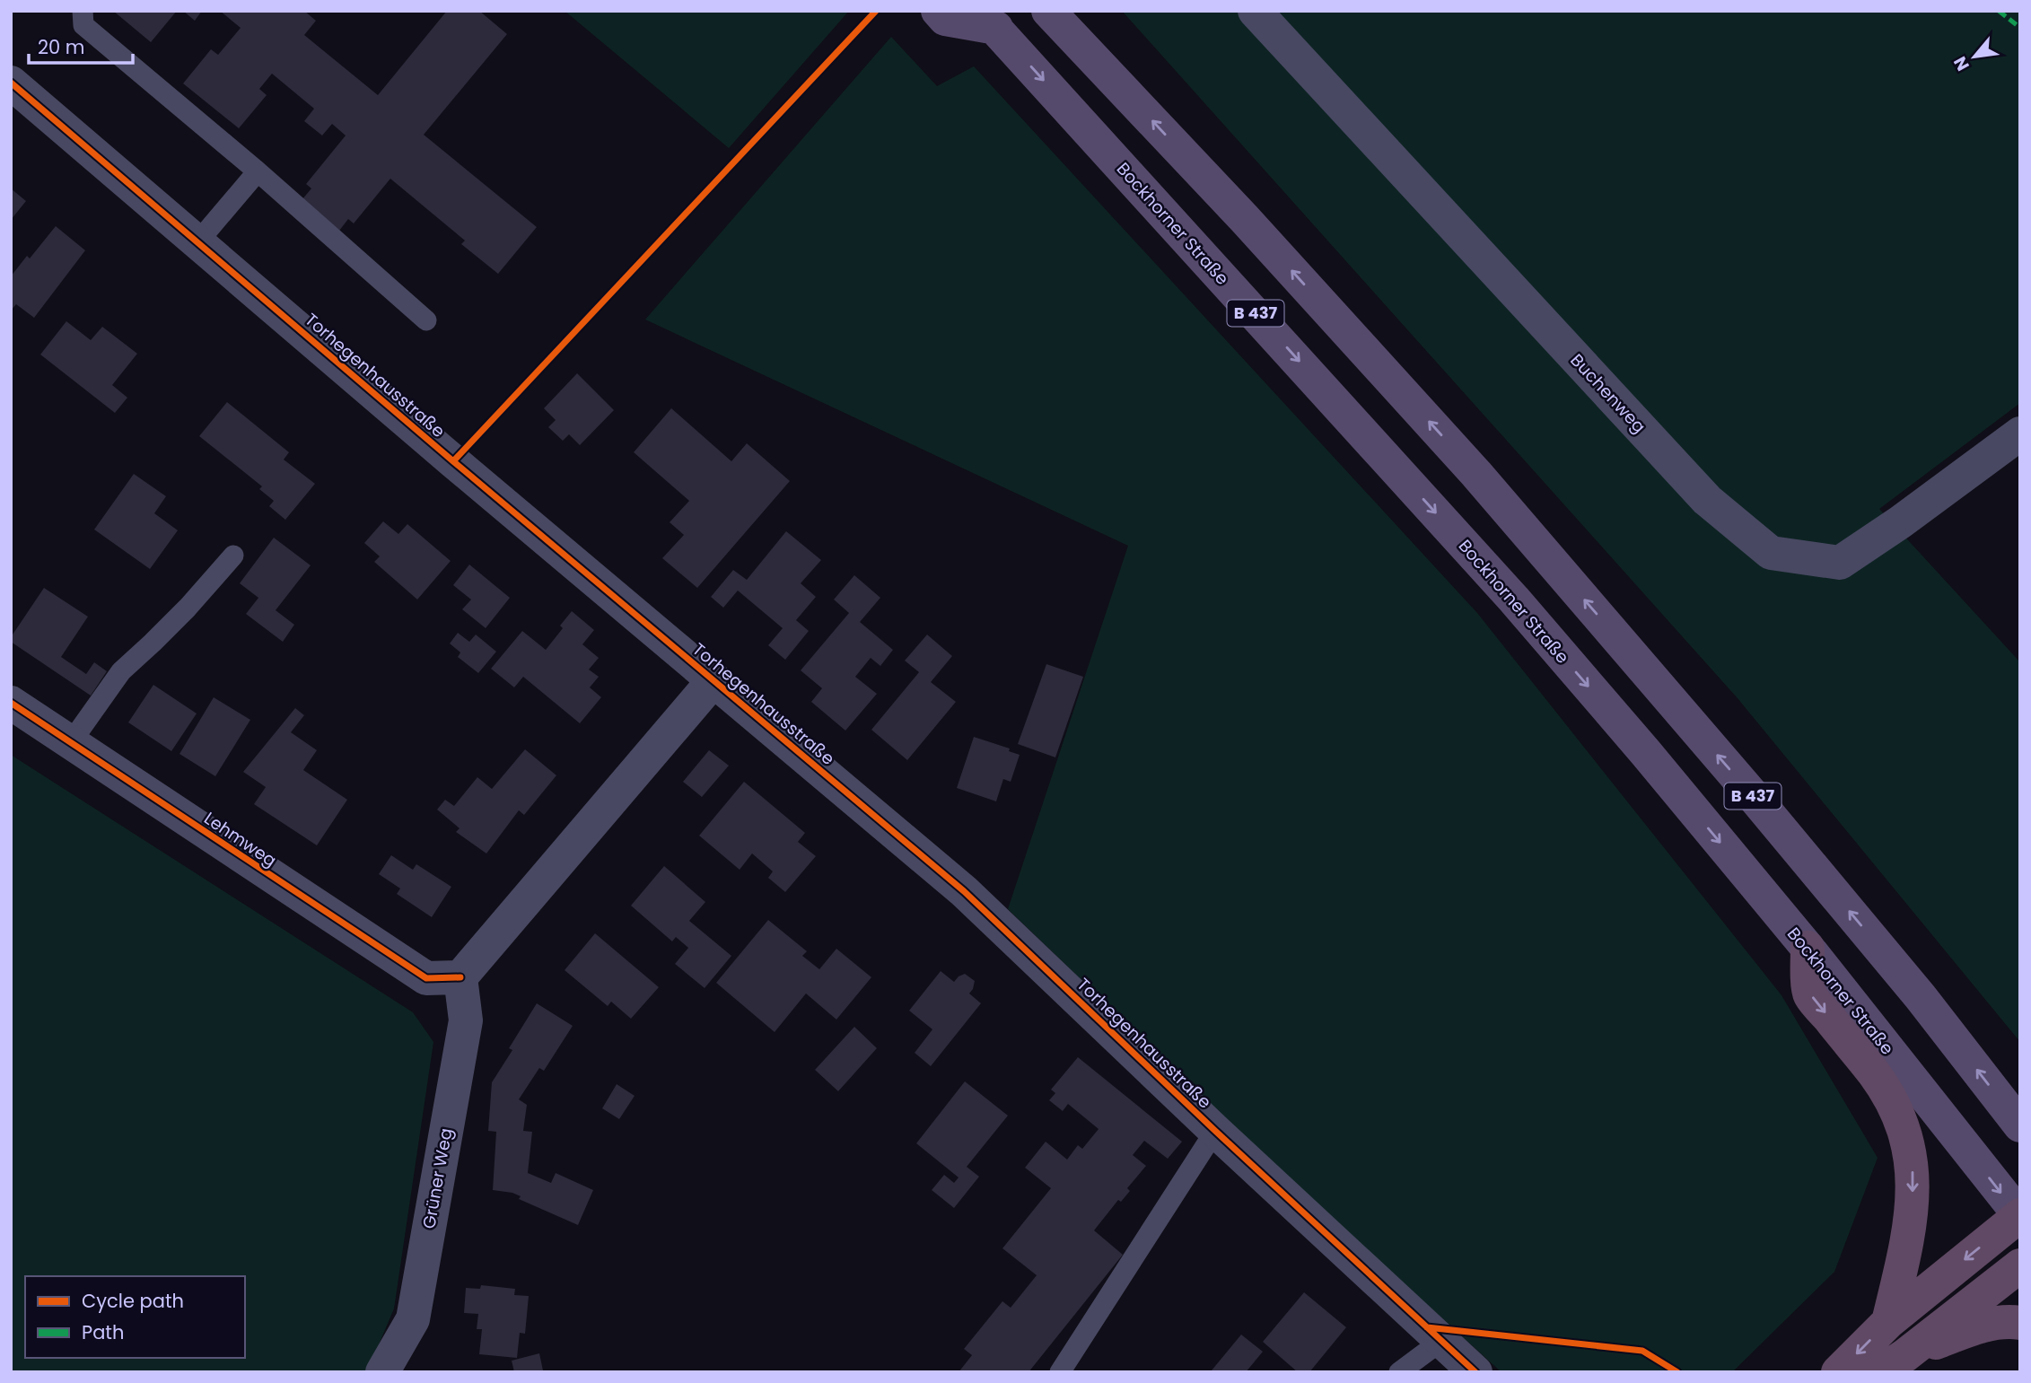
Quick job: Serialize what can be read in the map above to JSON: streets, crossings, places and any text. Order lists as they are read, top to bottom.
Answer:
{
  "streets": {
    "main road": ["Bockhorner Straße", "B 437"],
    "street": [
      "Torhegenhausstraße",
      "Buchenweg",
      "Lehmweg",
      "Grüner Weg"
    ]
  },
  "crossings": [
    ["Lehmweg", "Grüner Weg"]
  ],
  "legend": ["Cycle path", "Path"],
  "scale_bar": "20 m",
  "north": "bottom left"
}
